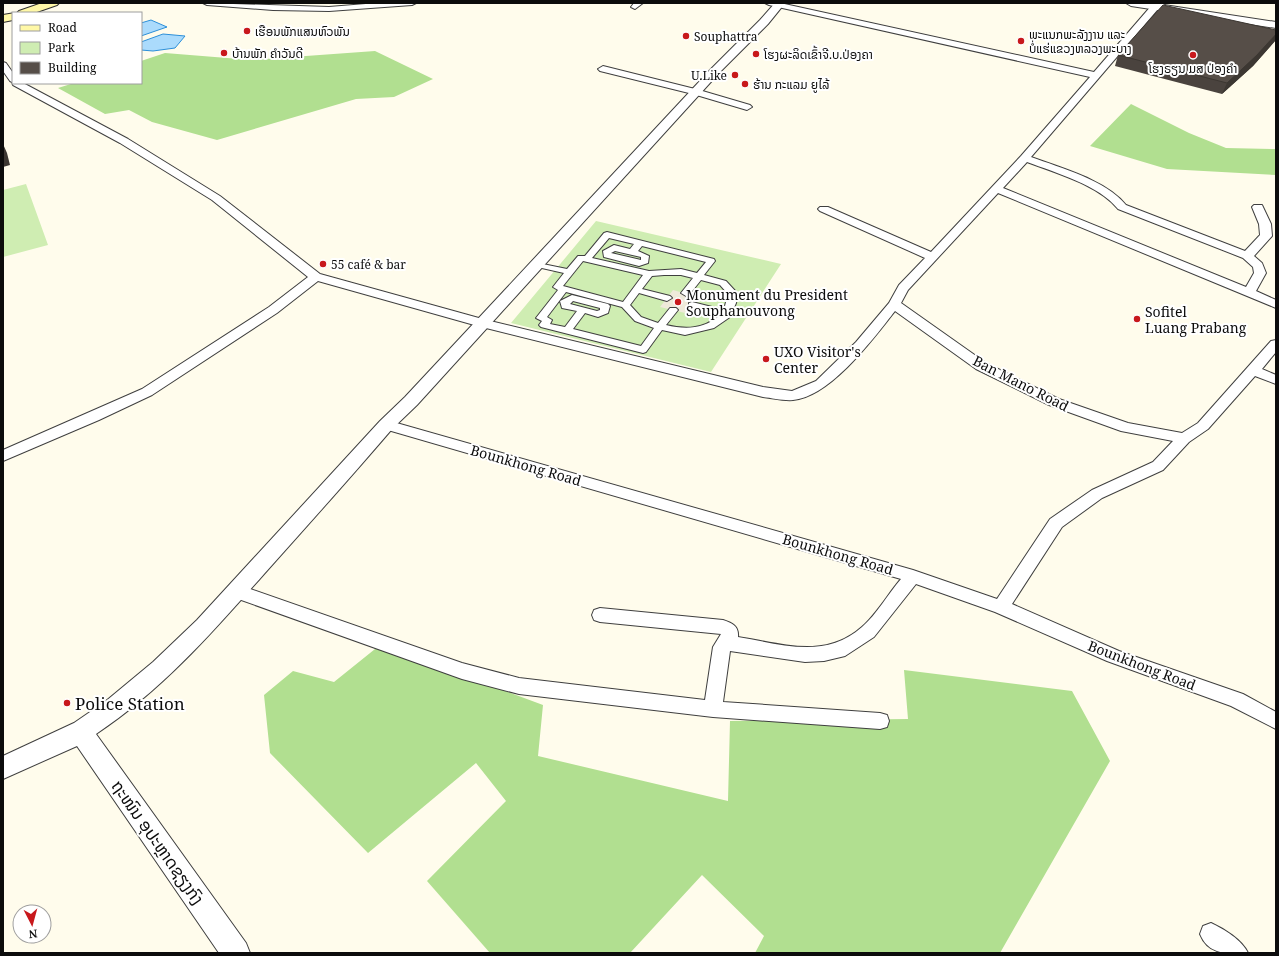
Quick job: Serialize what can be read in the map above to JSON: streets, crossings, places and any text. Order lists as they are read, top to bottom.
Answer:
{
  "streets": {
    "street": ["Ban Mano Road", "Bounkhong Road", "ຖະໜົນ ອຸປະຫຼາດຊຽງກົງ"]
  },
  "places": [
    "ເຮືອນພັກແສນຫົວພັນ",
    "Souphattra",
    "ພະແນກພະລັງງານ ແລະ ບໍ່ແຮ່ແຂວງຫລວງພະບາງ",
    "ບ້ານພັກ ຄໍາວັນດີ",
    "ໂຮງຜະລິດເຂົ້າຈີ.ບ.ປ່ອງຄາ",
    "ໂຮງຣຽນ ມສ ປ່ອງຄຳ",
    "U.Like",
    "ຮ້ານ ກະແລມ ຍູໄລ້",
    "55 café & bar",
    "Monument du President Souphanouvong",
    "Sofitel Luang Prabang",
    "UXO Visitor's Center",
    "Police Station"
  ],
  "legend": ["Road", "Park", "Building"],
  "north": "bottom"
}
